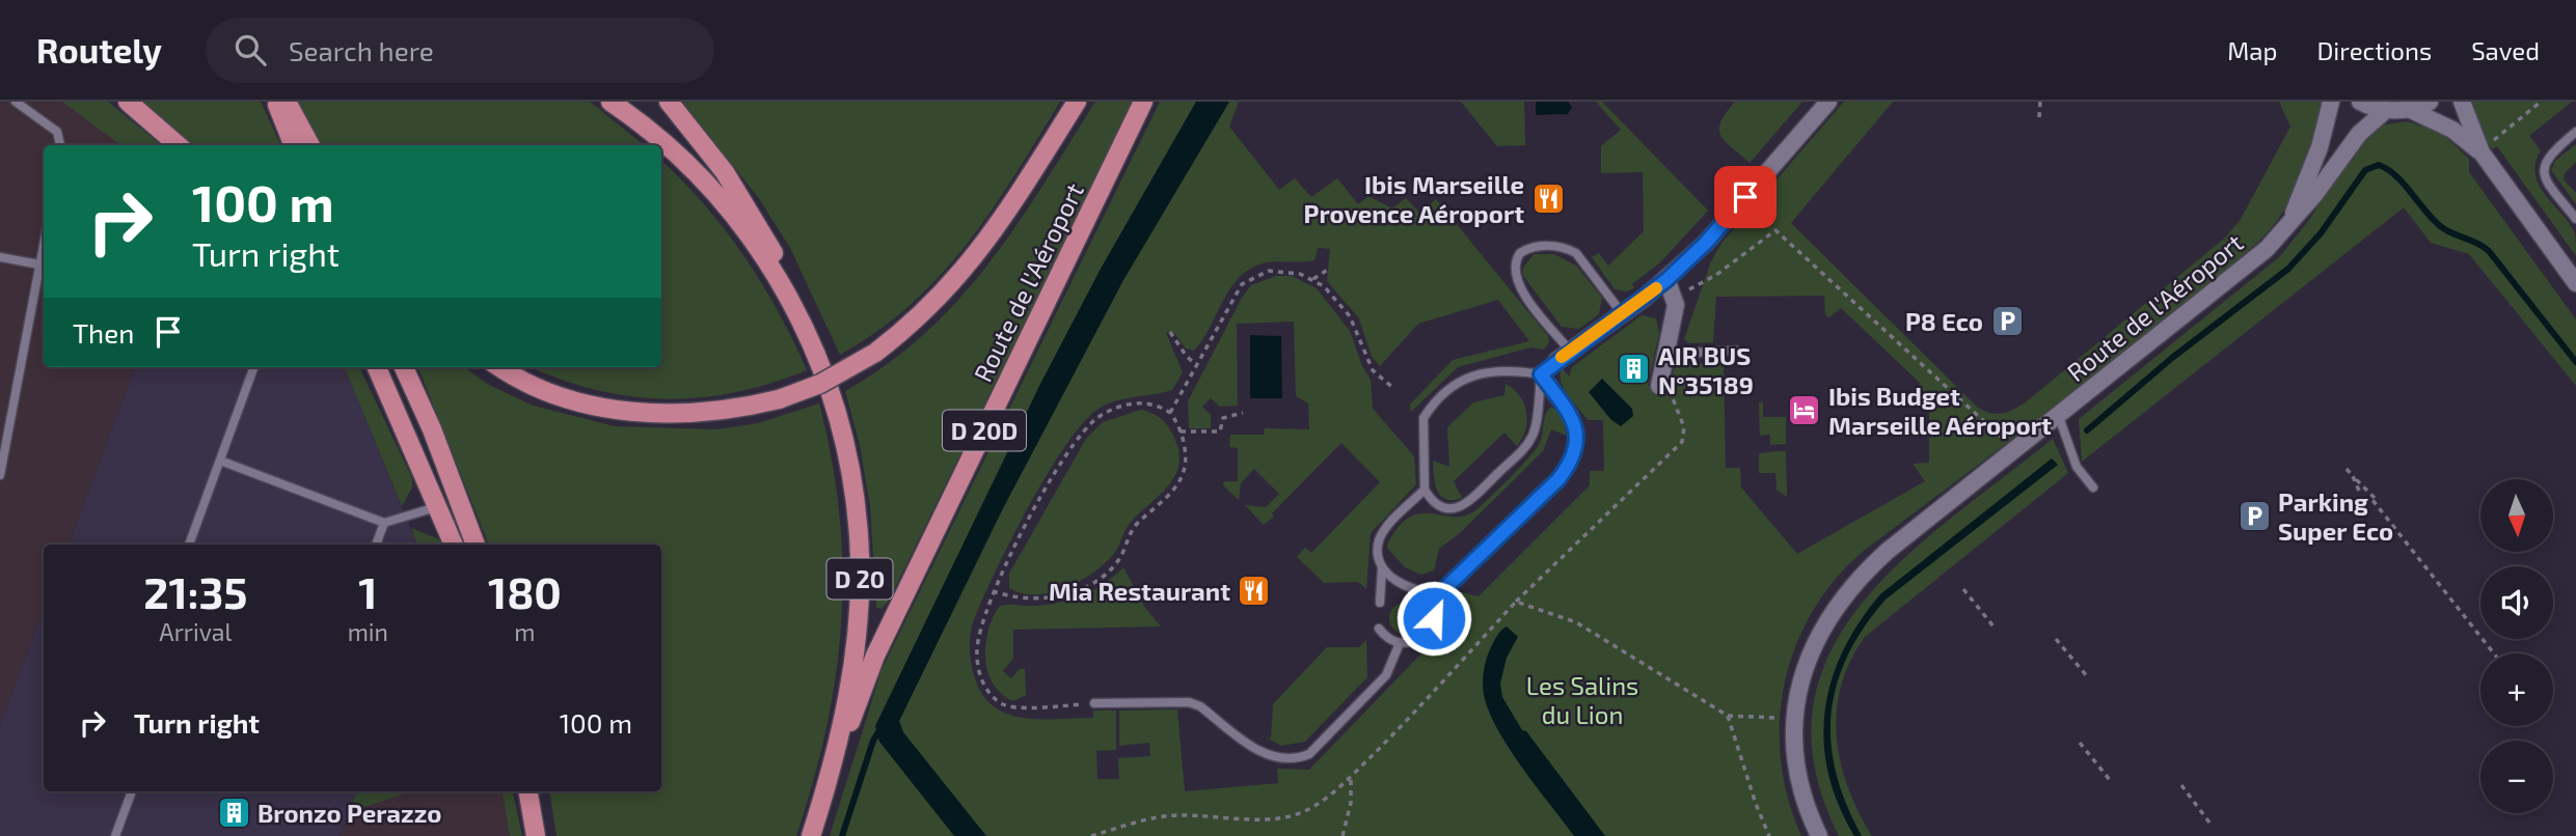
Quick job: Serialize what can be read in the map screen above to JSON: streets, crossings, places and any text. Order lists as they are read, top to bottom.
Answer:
{
  "streets": {
    "main road": ["Route de l'Aéroport", "D 20D", "D 20"]
  },
  "crossings": [
    ["Route de l'Aéroport", "D 20"]
  ],
  "parks": ["Les Salins du Lion"],
  "places": {
    "restaurant": ["Ibis Marseille Provence Aéroport", "Mia Restaurant"],
    "parking": ["P8 Eco", "Parking Super Eco"],
    "building": ["AIR BUS N°35189", "Bronzo Perazzo"],
    "hotel": ["Ibis Budget Marseille Aéroport"]
  },
  "north": "bottom",
  "page": {
    "header": "Routely",
    "search": "Search here",
    "nav": ["Map", "Directions", "Saved"],
    "turn": ["100 m", "Turn right"],
    "then": "Then",
    "map_buttons": ["+", "−"],
    "eta": [
      "21:35",
      "Arrival",
      "1",
      "min",
      "180",
      "m"
    ],
    "list": [
      {
        "name": "Turn right",
        "value": "100 m"
      }
    ]
  }
}
